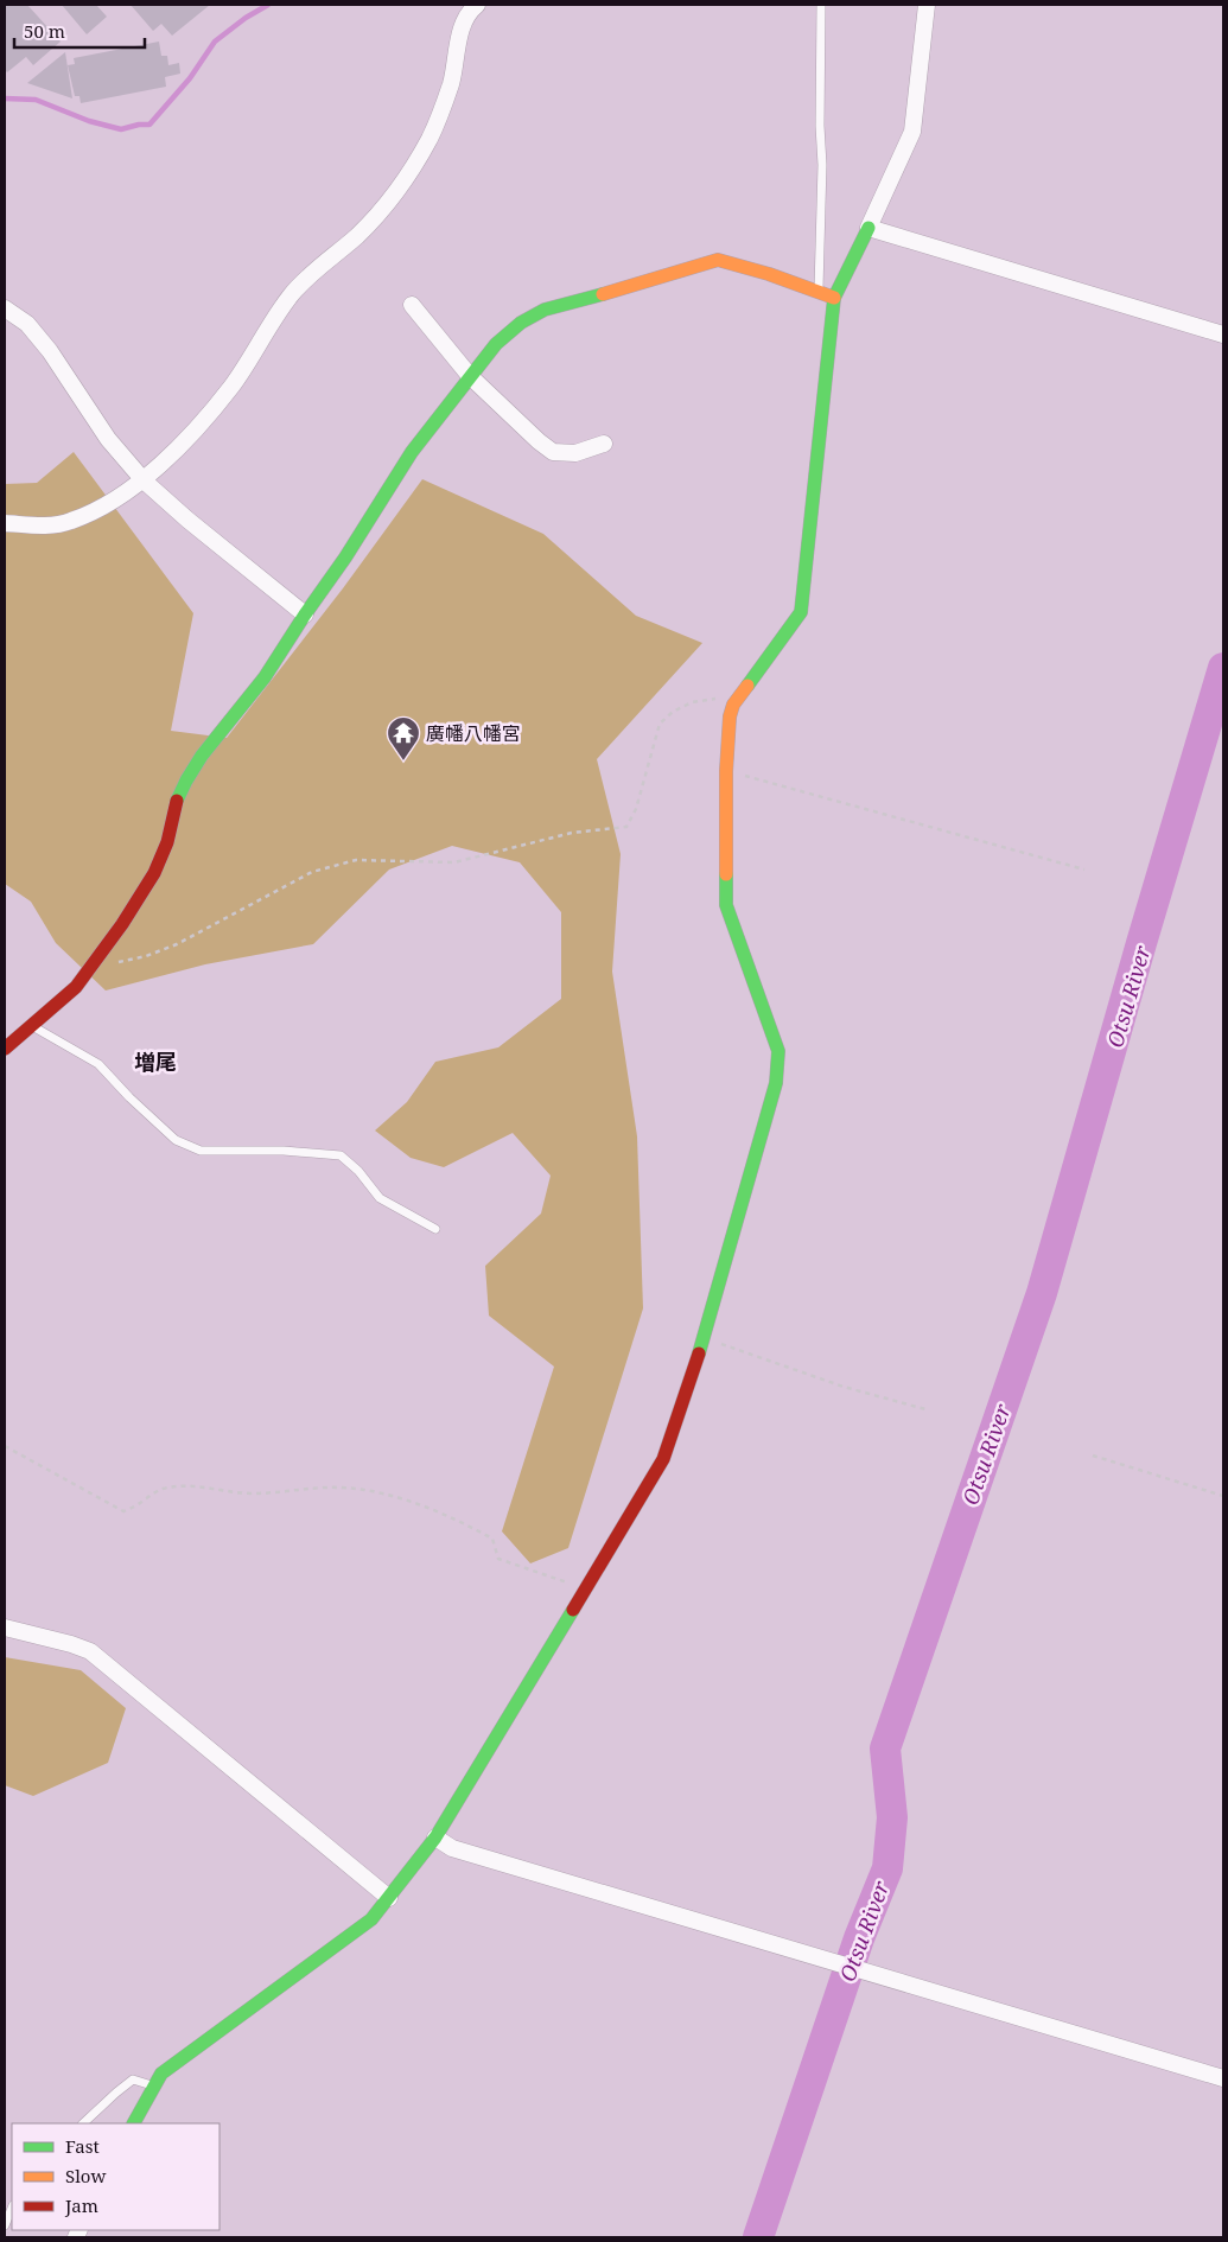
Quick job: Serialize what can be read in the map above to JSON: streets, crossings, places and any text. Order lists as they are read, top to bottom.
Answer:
{
  "districts": ["増尾"],
  "water": ["Otsu River"],
  "places": {
    "temple": ["廣幡八幡宮"]
  },
  "legend": ["Fast", "Slow", "Jam"],
  "scale_bar": "50 m"
}
